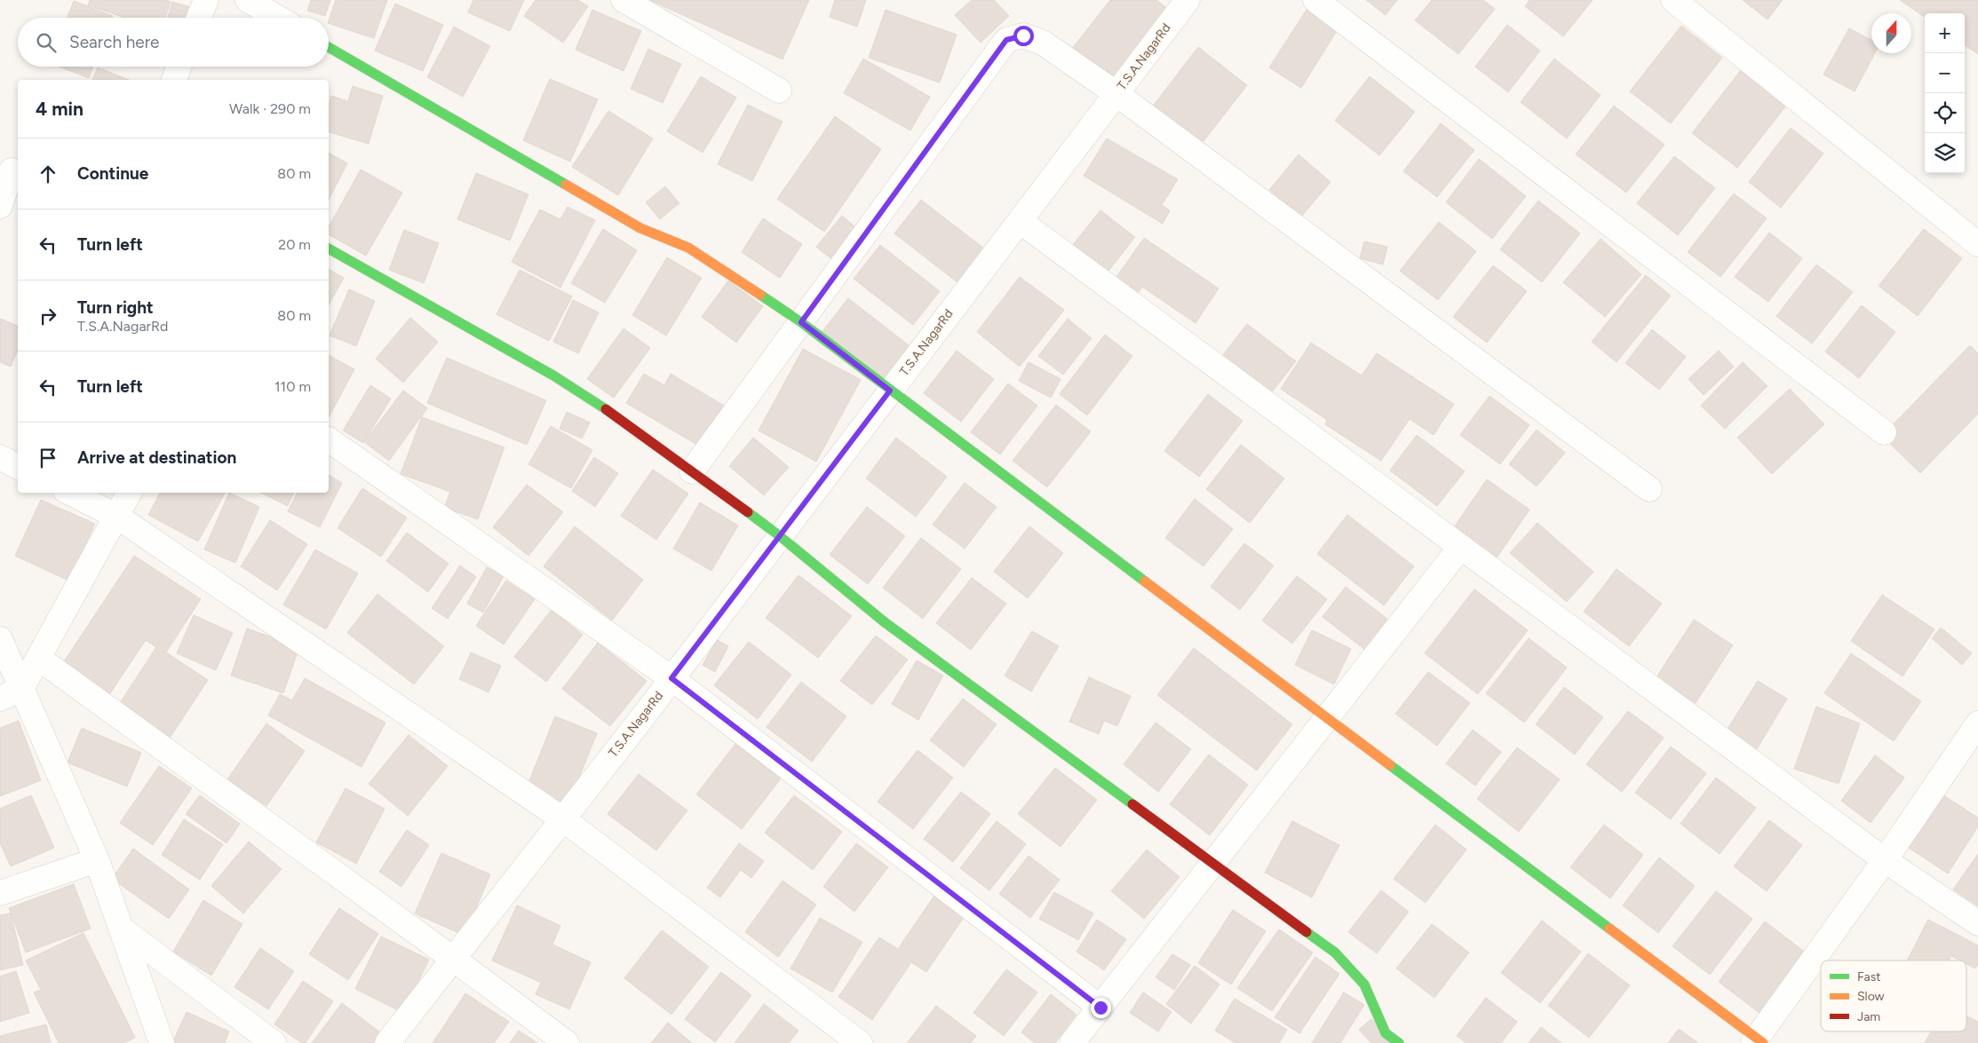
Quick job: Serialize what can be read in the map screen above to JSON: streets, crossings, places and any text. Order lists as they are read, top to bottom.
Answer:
{
  "streets": {
    "street": ["T.S.A.NagarRd"]
  },
  "legend": ["Fast", "Slow", "Jam"],
  "north": "top",
  "page": {
    "map_buttons": ["+", "−"],
    "search": "Search here",
    "heading": ["4 min", "Walk · 290 m"],
    "list": [
      ["Continue", "80 m"],
      ["Turn left", "20 m"],
      ["Turn right", "T.S.A.NagarRd", "80 m"],
      ["Turn left", "110 m"],
      "Arrive at destination"
    ]
  }
}
